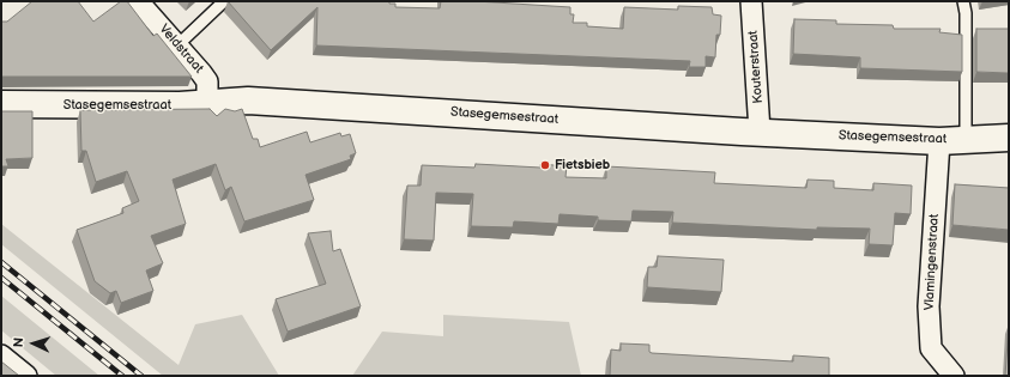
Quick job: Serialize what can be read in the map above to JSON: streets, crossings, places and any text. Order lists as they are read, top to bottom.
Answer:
{
  "streets": {
    "street": [
      "Veldstraat",
      "Kouterstraat",
      "Stasegemsestraat",
      "Vlamingenstraat"
    ]
  },
  "crossings": [
    ["Veldstraat", "Stasegemsestraat"],
    ["Kouterstraat", "Stasegemsestraat"],
    ["Stasegemsestraat", "Vlamingenstraat"]
  ],
  "places": ["Fietsbieb"],
  "north": "left"
}
